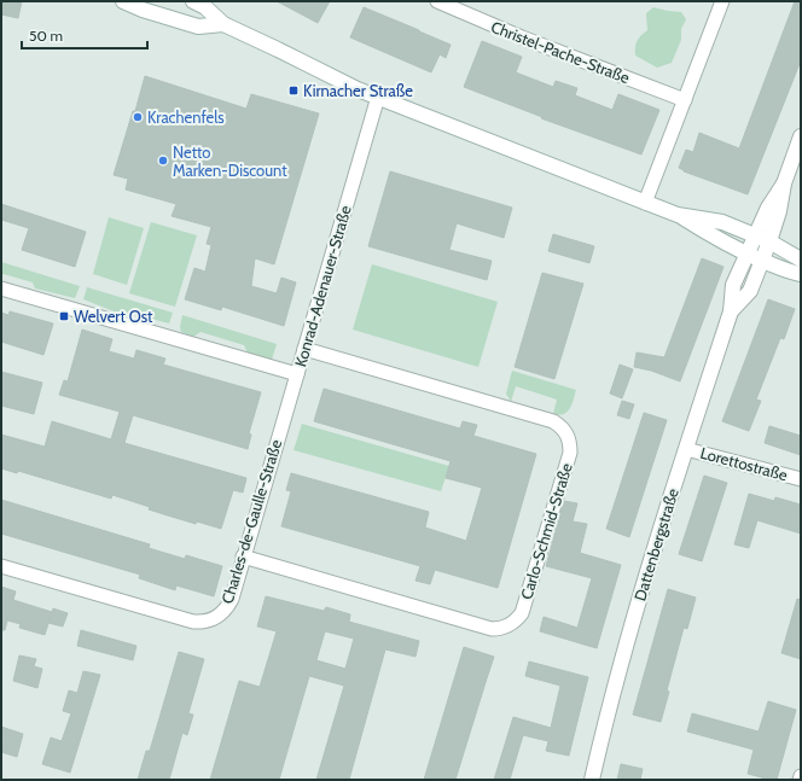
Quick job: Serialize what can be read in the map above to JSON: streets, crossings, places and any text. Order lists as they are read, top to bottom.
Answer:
{
  "streets": {
    "main road": ["Dattenbergstraße"],
    "street": [
      "Christel-Pache-Straße",
      "Konrad-Adenauer-Straße",
      "Lorettostraße",
      "Charles-de-Gaulle-Straße",
      "Carlo-Schmid-Straße"
    ]
  },
  "crossings": [
    ["Konrad-Adenauer-Straße", "Charles-de-Gaulle-Straße"],
    ["Konrad-Adenauer-Straße", "Carlo-Schmid-Straße"],
    ["Lorettostraße", "Dattenbergstraße"],
    ["Charles-de-Gaulle-Straße", "Carlo-Schmid-Straße"]
  ],
  "places": {
    "transit": ["Kirnacher Straße", "Welvert Ost"],
    "other": ["Krachenfels", "Netto Marken-Discount"]
  },
  "scale_bar": "50 m"
}
